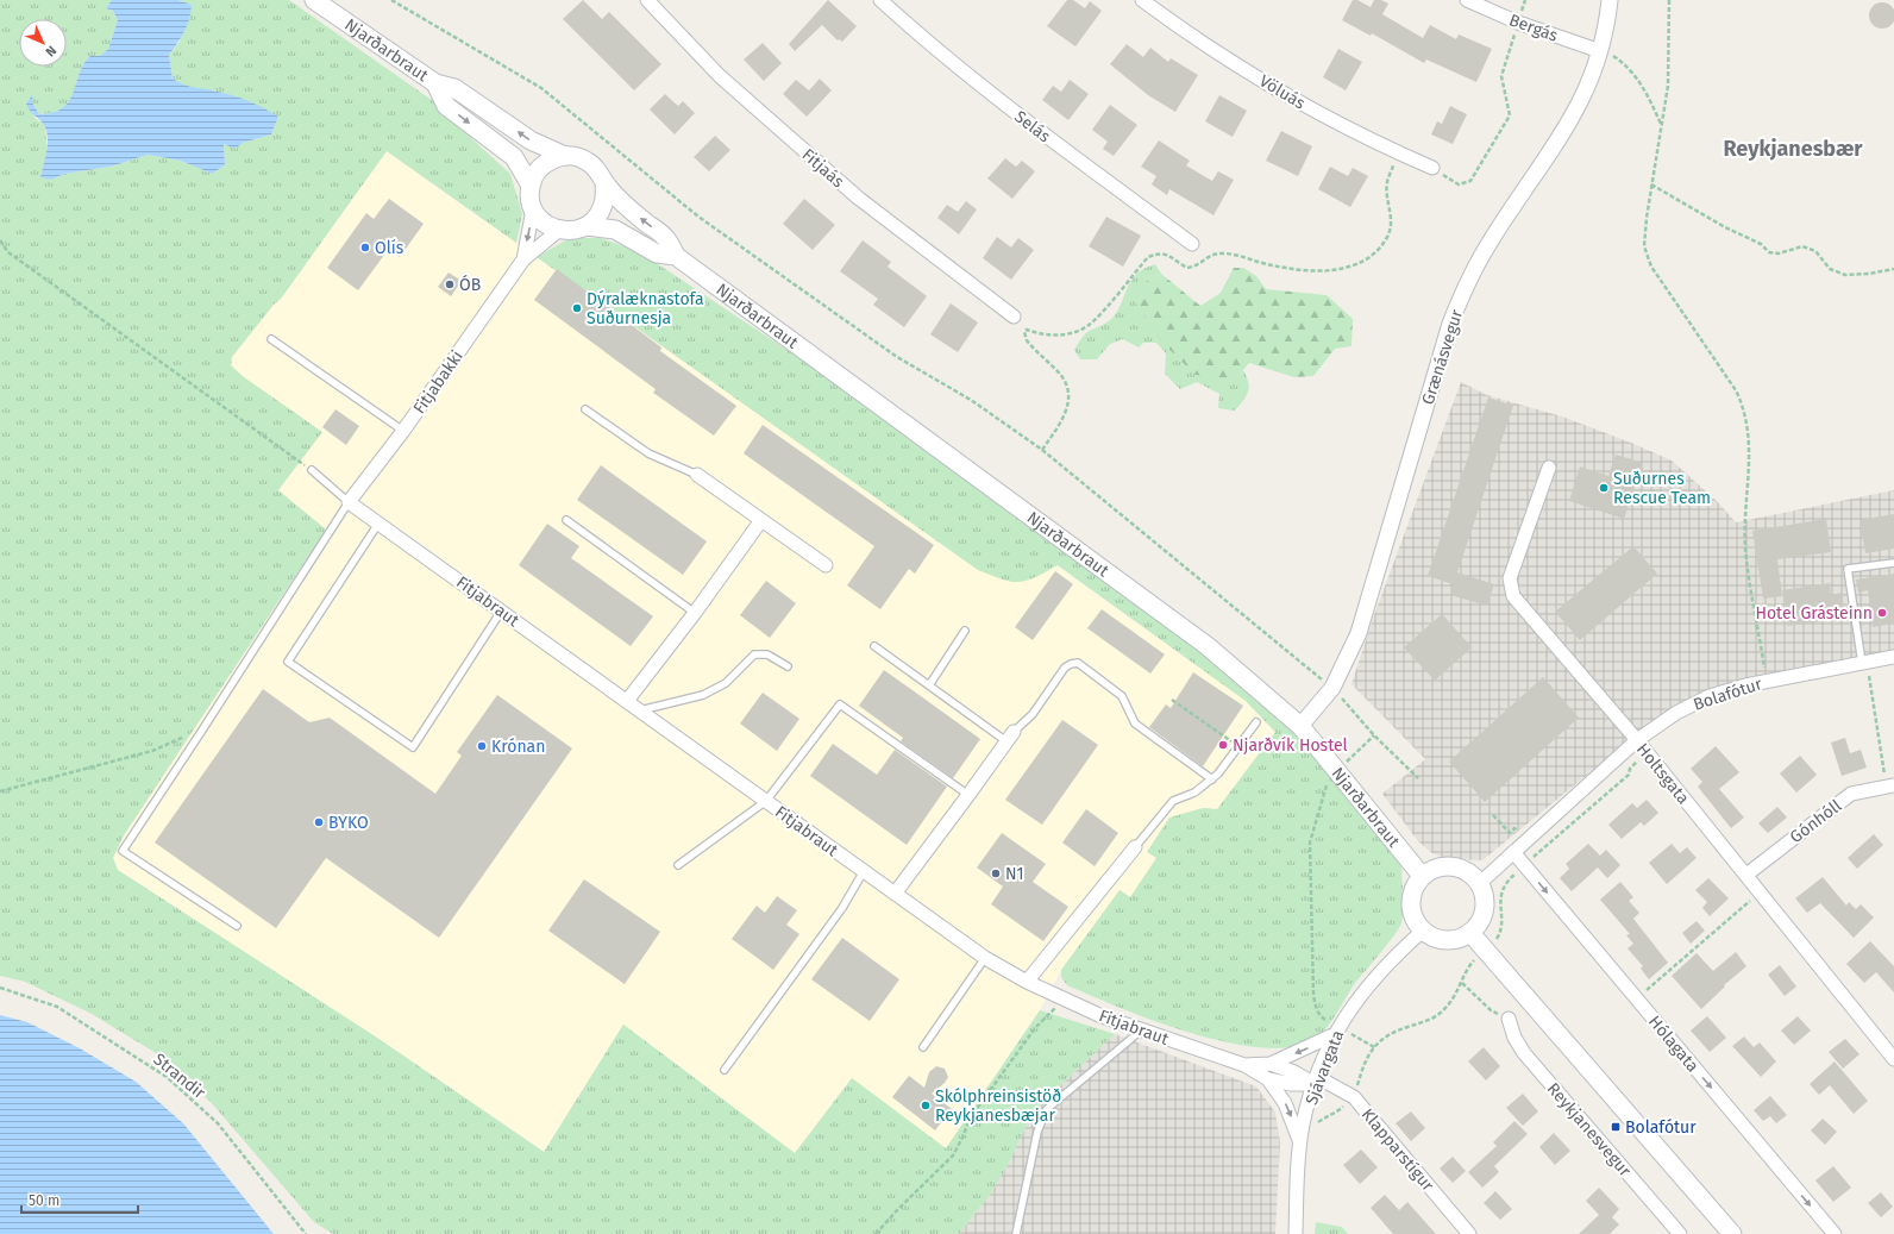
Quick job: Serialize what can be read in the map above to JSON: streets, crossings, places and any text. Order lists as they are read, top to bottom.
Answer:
{
  "streets": {
    "main road": ["Njarðarbraut"],
    "street": [
      "Bergás",
      "Völuás",
      "Selás",
      "Fitjaás",
      "Grænásvegur",
      "Fitjabakki",
      "Fitjabraut",
      "Bolafótur",
      "Holtsgata",
      "Gónhóll",
      "Hólagata",
      "Sjávargata",
      "Reykjanesvegur",
      "Klapparstígur"
    ],
    "path": ["Strandir"]
  },
  "crossings": [
    ["Bergás", "Grænásvegur"],
    ["Njarðarbraut", "Grænásvegur"],
    ["Njarðarbraut", "Fitjabakki"],
    ["Njarðarbraut", "Bolafótur"],
    ["Njarðarbraut", "Sjávargata"],
    ["Fitjabakki", "Fitjabraut"],
    ["Fitjabraut", "Sjávargata"],
    ["Fitjabraut", "Klapparstígur"],
    ["Bolafótur", "Holtsgata"],
    ["Bolafótur", "Hólagata"],
    ["Bolafótur", "Sjávargata"],
    ["Holtsgata", "Gónhóll"],
    ["Sjávargata", "Klapparstígur"]
  ],
  "one_way": ["Hólagata"],
  "districts": ["Reykjanesbær"],
  "places": {
    "other": [
      "Olís",
      "ÓB",
      "Dýralæknastofa Suðurnesja",
      "Suðurnes Rescue Team",
      "Hotel Grásteinn",
      "Njarðvík Hostel",
      "Krónan",
      "BYKO",
      "N1",
      "Skólphreinsistöð Reykjanesbæjar"
    ],
    "transit": ["Bolafótur"]
  },
  "scale_bar": "50 m",
  "north": "bottom right"
}
